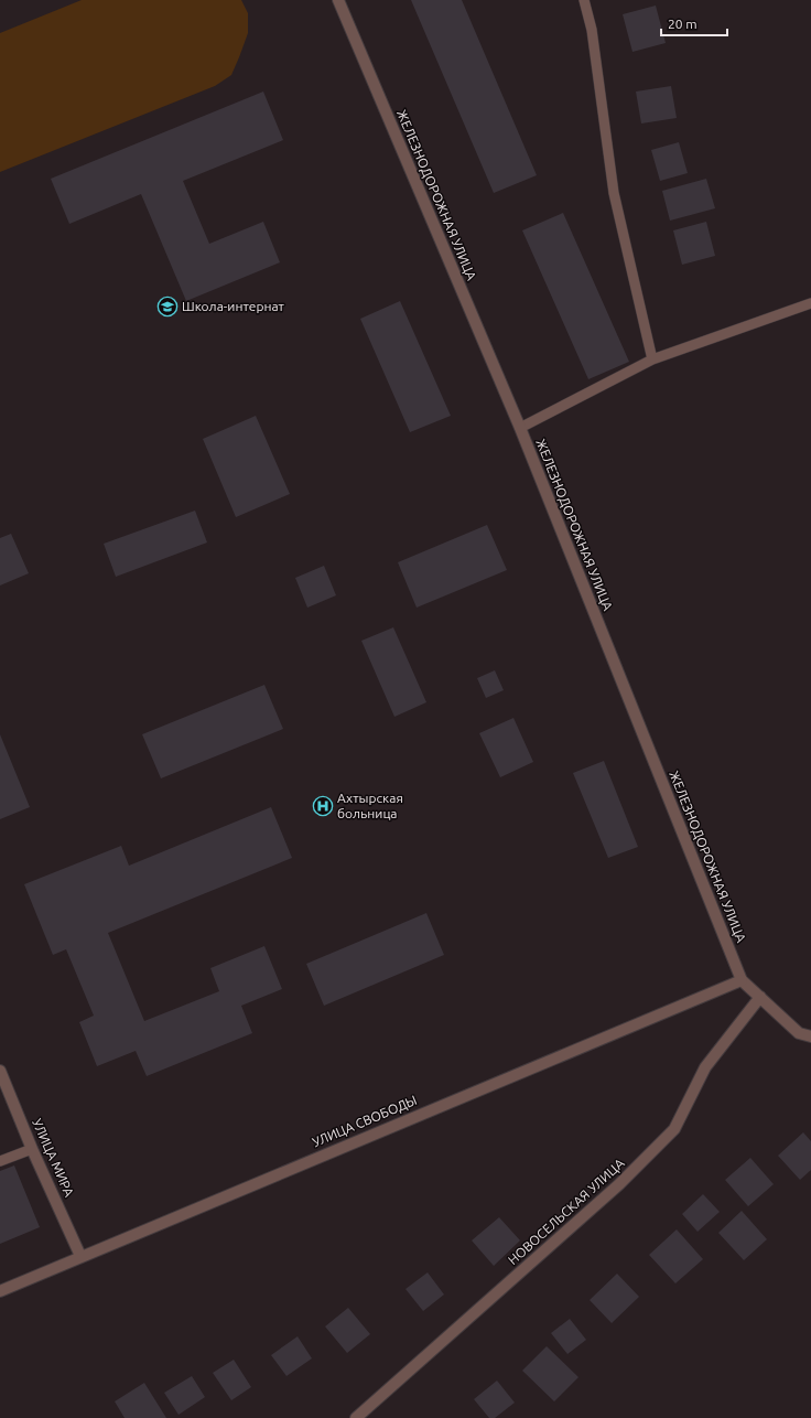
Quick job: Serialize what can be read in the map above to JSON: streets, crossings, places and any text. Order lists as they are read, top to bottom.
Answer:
{
  "streets": {
    "street": [
      "ЖЕЛЕЗНОДОРОЖНАЯ УЛИЦА",
      "УЛИЦА СВОБОДЫ",
      "УЛИЦА МИРА",
      "НОВОСЕЛЬСКАЯ УЛИЦА"
    ]
  },
  "crossings": [
    ["ЖЕЛЕЗНОДОРОЖНАЯ УЛИЦА", "УЛИЦА СВОБОДЫ"],
    ["ЖЕЛЕЗНОДОРОЖНАЯ УЛИЦА", "НОВОСЕЛЬСКАЯ УЛИЦА"],
    ["УЛИЦА СВОБОДЫ", "УЛИЦА МИРА"]
  ],
  "places": {
    "school or university": ["Школа-интернат"],
    "hospital": ["Ахтырская больница"]
  },
  "scale_bar": "20 m"
}
